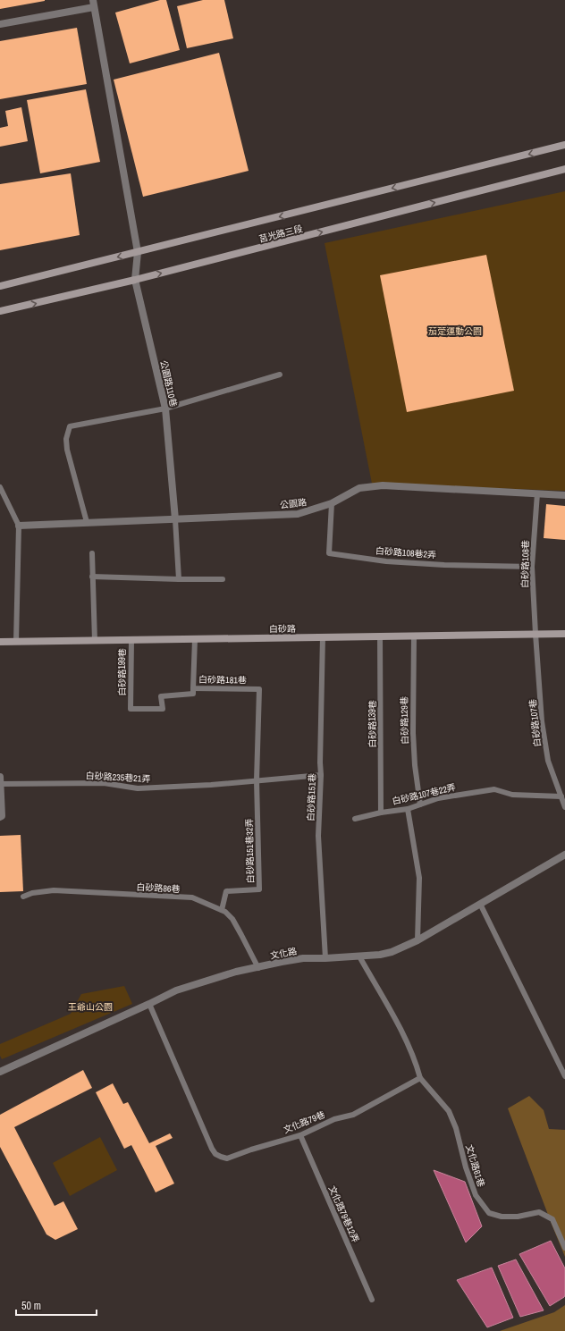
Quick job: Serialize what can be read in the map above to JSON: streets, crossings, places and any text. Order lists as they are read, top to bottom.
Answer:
{
  "streets": {
    "street": [
      "莒光路三段",
      "公園路110巷",
      "公園路",
      "白砂路",
      "文化路"
    ],
    "lane": [
      "白砂路108巷2弄",
      "白砂路108巷",
      "白砂路199巷",
      "白砂路181巷",
      "白砂路129巷",
      "白砂路107巷",
      "白砂路139巷",
      "白砂路235巷21弄",
      "白砂路107巷22弄",
      "白砂路151巷",
      "白砂路151巷32弄",
      "白砂路86巷",
      "文化路79巷",
      "文化路61巷",
      "文化路79巷12弄"
    ]
  },
  "crossings": [
    ["莒光路三段", "公園路110巷"],
    ["公園路110巷", "公園路"],
    ["公園路", "白砂路108巷2弄"],
    ["公園路", "白砂路108巷"],
    ["白砂路108巷2弄", "白砂路108巷"],
    ["白砂路108巷", "白砂路"],
    ["白砂路108巷", "白砂路107巷"],
    ["白砂路", "白砂路199巷"],
    ["白砂路", "白砂路181巷"],
    ["白砂路", "白砂路129巷"],
    ["白砂路", "白砂路107巷"],
    ["白砂路", "白砂路139巷"],
    ["白砂路", "白砂路151巷"],
    ["白砂路199巷", "白砂路181巷"],
    ["白砂路181巷", "白砂路151巷32弄"],
    ["白砂路129巷", "白砂路107巷22弄"],
    ["白砂路107巷", "白砂路107巷22弄"],
    ["白砂路139巷", "白砂路107巷22弄"],
    ["白砂路235巷21弄", "白砂路151巷32弄"],
    ["白砂路151巷", "文化路"],
    ["白砂路151巷32弄", "白砂路86巷"],
    ["白砂路86巷", "文化路"],
    ["文化路", "文化路79巷"],
    ["文化路79巷", "文化路61巷"],
    ["文化路79巷", "文化路79巷12弄"]
  ],
  "parks": ["茄萣運動公園", "王爺山公園"],
  "scale_bar": "50 m"
}
